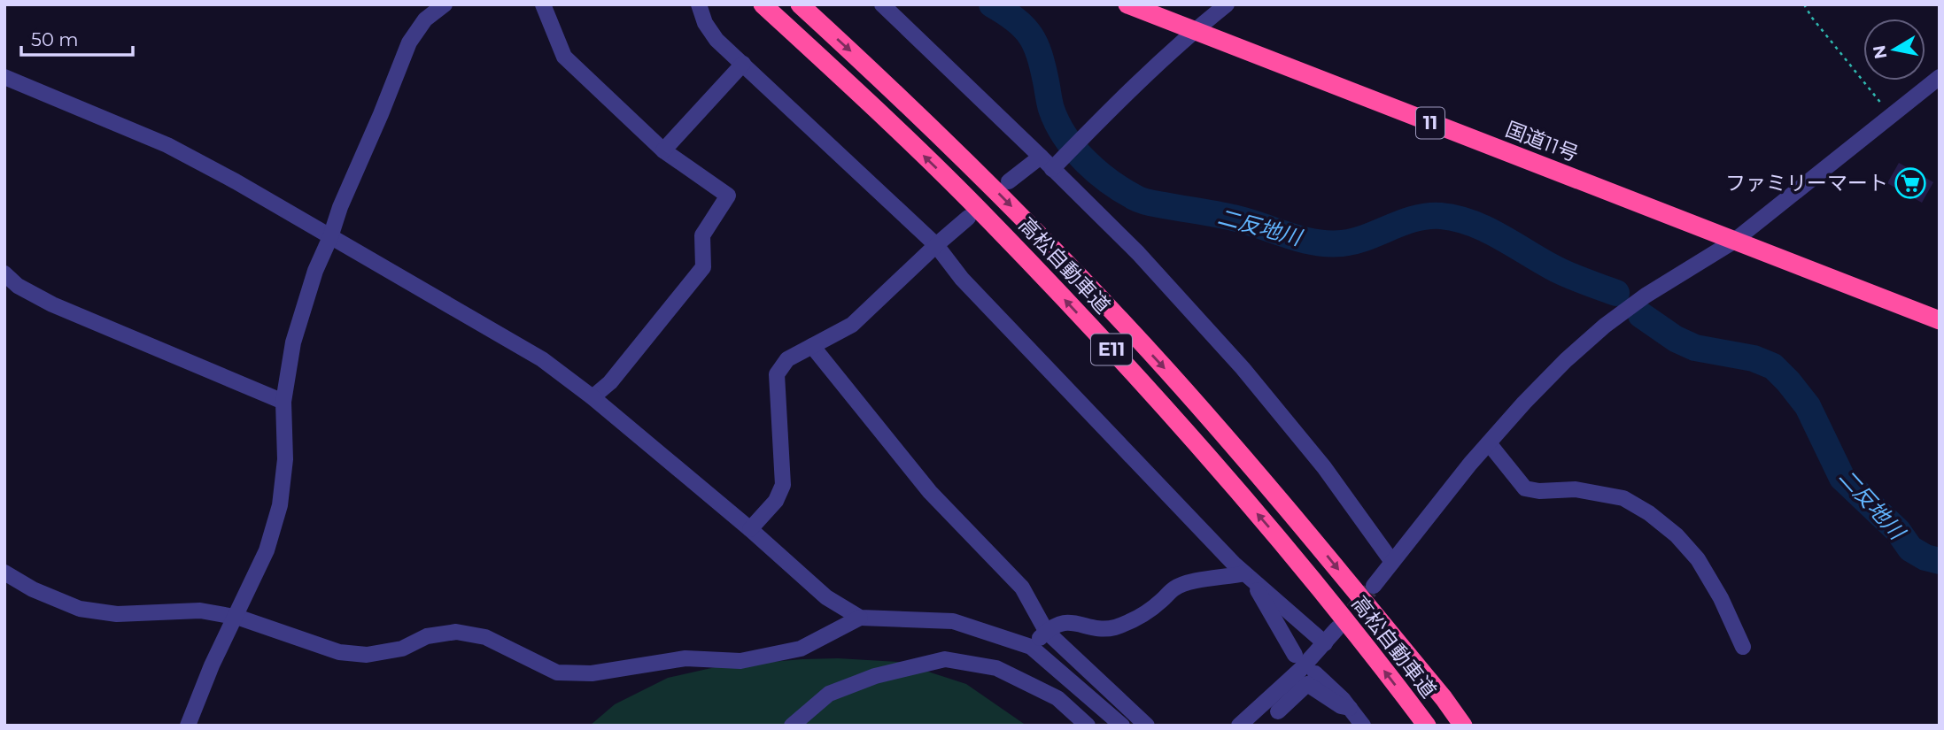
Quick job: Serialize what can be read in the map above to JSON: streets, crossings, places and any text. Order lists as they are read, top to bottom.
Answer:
{
  "streets": {
    "highway": [
      "11",
      "国道11号",
      "高松自動車道",
      "E11"
    ]
  },
  "water": ["二反地川"],
  "places": {
    "supermarket": ["ファミリーマート"]
  },
  "scale_bar": "50 m",
  "north": "left"
}
